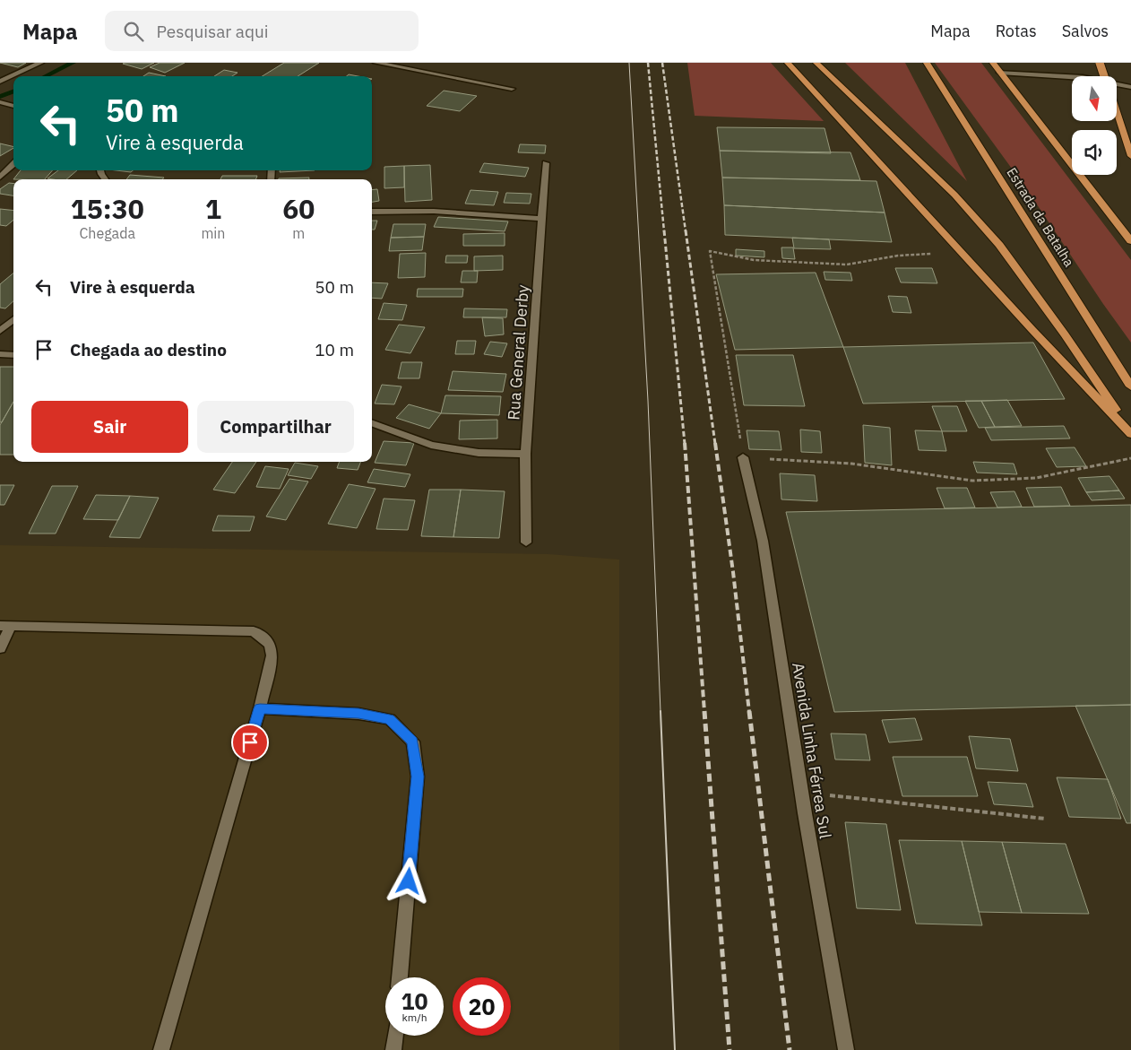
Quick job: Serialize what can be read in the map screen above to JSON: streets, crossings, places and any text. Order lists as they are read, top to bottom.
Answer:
{
  "streets": {
    "highway": ["Estrada da Batalha"],
    "street": ["Rua General Derby", "Avenida Linha Férrea Sul"]
  },
  "north": "bottom",
  "page": {
    "header": "Mapa",
    "search": "Pesquisar aqui",
    "nav": ["Mapa", "Rotas", "Salvos"],
    "turn": ["50 m", "Vire à esquerda"],
    "eta": [
      "15:30",
      "Chegada",
      "1",
      "min",
      "60",
      "m"
    ],
    "list": [
      {
        "name": "Vire à esquerda",
        "value": "50 m"
      },
      {
        "name": "Chegada ao destino",
        "value": "10 m"
      }
    ],
    "buttons": ["Sair", "Compartilhar"],
    "speed": "10 km/h",
    "limit": "20"
  }
}
